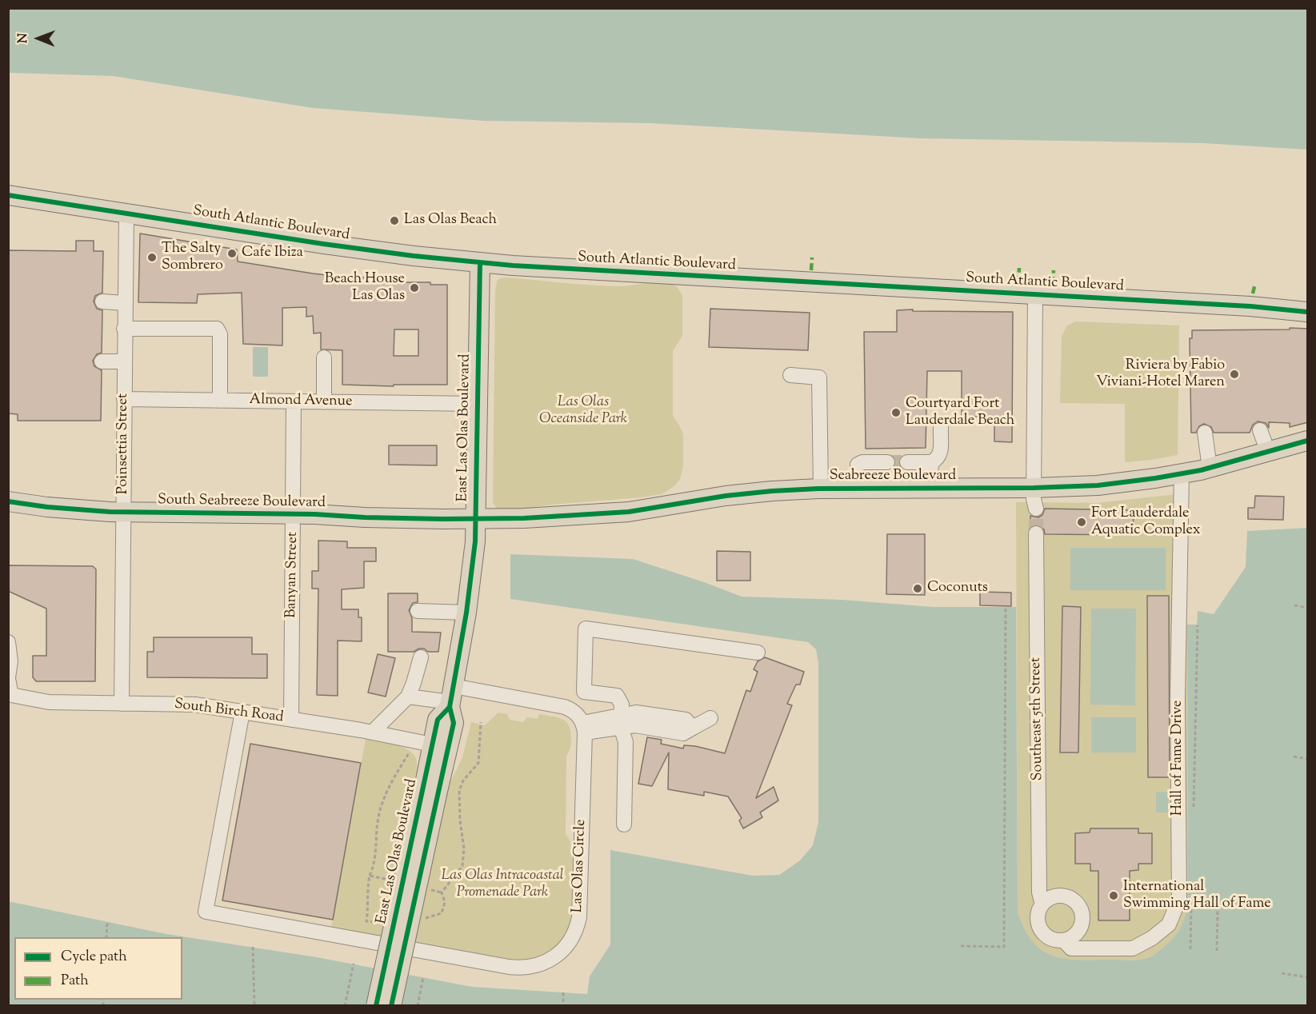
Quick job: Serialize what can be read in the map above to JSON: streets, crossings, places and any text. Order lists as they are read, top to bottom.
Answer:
{
  "streets": {
    "main road": [
      "South Atlantic Boulevard",
      "East Las Olas Boulevard",
      "Seabreeze Boulevard",
      "South Seabreeze Boulevard"
    ],
    "street": [
      "Almond Avenue",
      "Poinsettia Street",
      "Banyan Street",
      "South Birch Road",
      "Southeast 5th Street",
      "Hall of Fame Drive",
      "Las Olas Circle"
    ]
  },
  "crossings": [
    ["South Atlantic Boulevard", "East Las Olas Boulevard"],
    ["South Atlantic Boulevard", "Poinsettia Street"],
    ["Almond Avenue", "East Las Olas Boulevard"],
    ["Almond Avenue", "Poinsettia Street"],
    ["Almond Avenue", "Banyan Street"],
    ["East Las Olas Boulevard", "Seabreeze Boulevard"],
    ["East Las Olas Boulevard", "South Seabreeze Boulevard"],
    ["East Las Olas Boulevard", "South Birch Road"],
    ["Poinsettia Street", "South Seabreeze Boulevard"],
    ["Poinsettia Street", "South Birch Road"],
    ["Seabreeze Boulevard", "South Seabreeze Boulevard"],
    ["Seabreeze Boulevard", "Hall of Fame Drive"],
    ["South Seabreeze Boulevard", "Banyan Street"],
    ["Banyan Street", "South Birch Road"],
    ["South Birch Road", "Las Olas Circle"],
    ["Southeast 5th Street", "Hall of Fame Drive"]
  ],
  "parks": ["Las Olas Oceanside Park", "Las Olas Intracoastal Promenade Park"],
  "places": [
    "Las Olas Beach",
    "Cafe Ibiza",
    "The Salty Sombrero",
    "Beach House Las Olas",
    "Riviera by Fabio Viviani-Hotel Maren",
    "Courtyard Fort Lauderdale Beach",
    "Fort Lauderdale Aquatic Complex",
    "Coconuts",
    "International Swimming Hall of Fame"
  ],
  "legend": ["Cycle path", "Path"],
  "north": "left"
}
